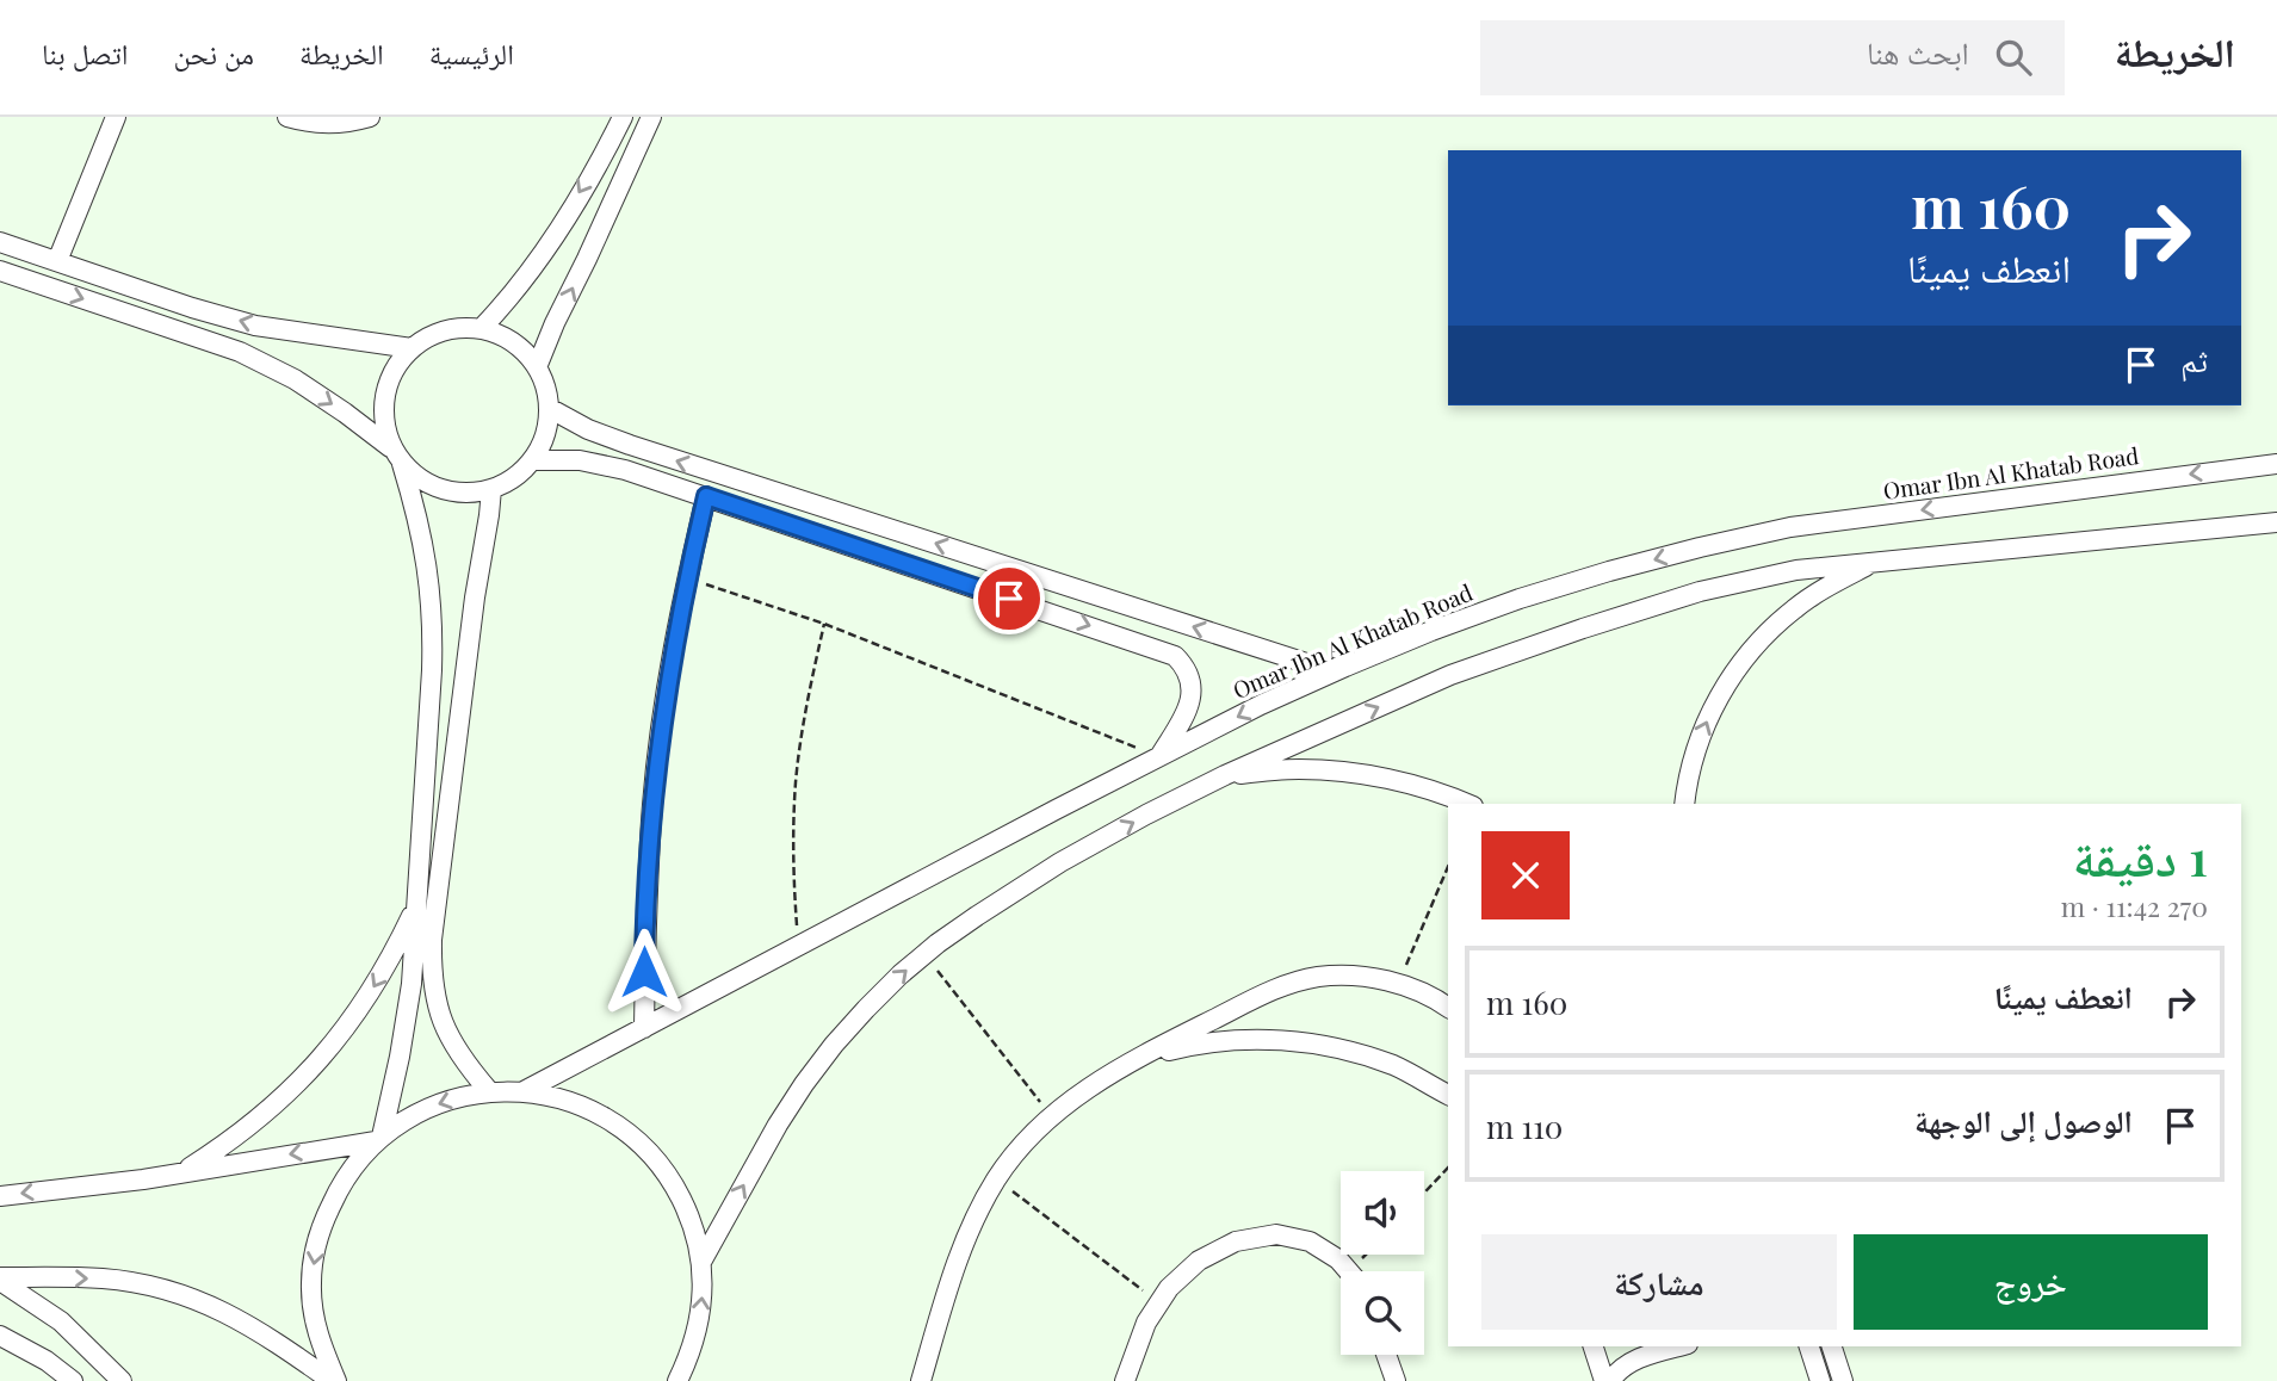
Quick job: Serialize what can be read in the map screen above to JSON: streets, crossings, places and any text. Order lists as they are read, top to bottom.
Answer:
{
  "streets": {
    "street": ["Omar Ibn Al Khatab Road"]
  },
  "page": {
    "header": "الخريطة",
    "search": "ابحث هنا",
    "nav": [
      "الرئيسية",
      "الخريطة",
      "من نحن",
      "اتصل بنا"
    ],
    "turn": ["160 m", "انعطف يمينًا"],
    "then": "ثم",
    "heading": ["1 دقيقة", "270 m · 11:42"],
    "list": [
      {
        "name": "انعطف يمينًا",
        "value": "160 m"
      },
      {
        "name": "الوصول إلى الوجهة",
        "value": "110 m"
      }
    ],
    "buttons": ["خروج", "مشاركة"]
  }
}
